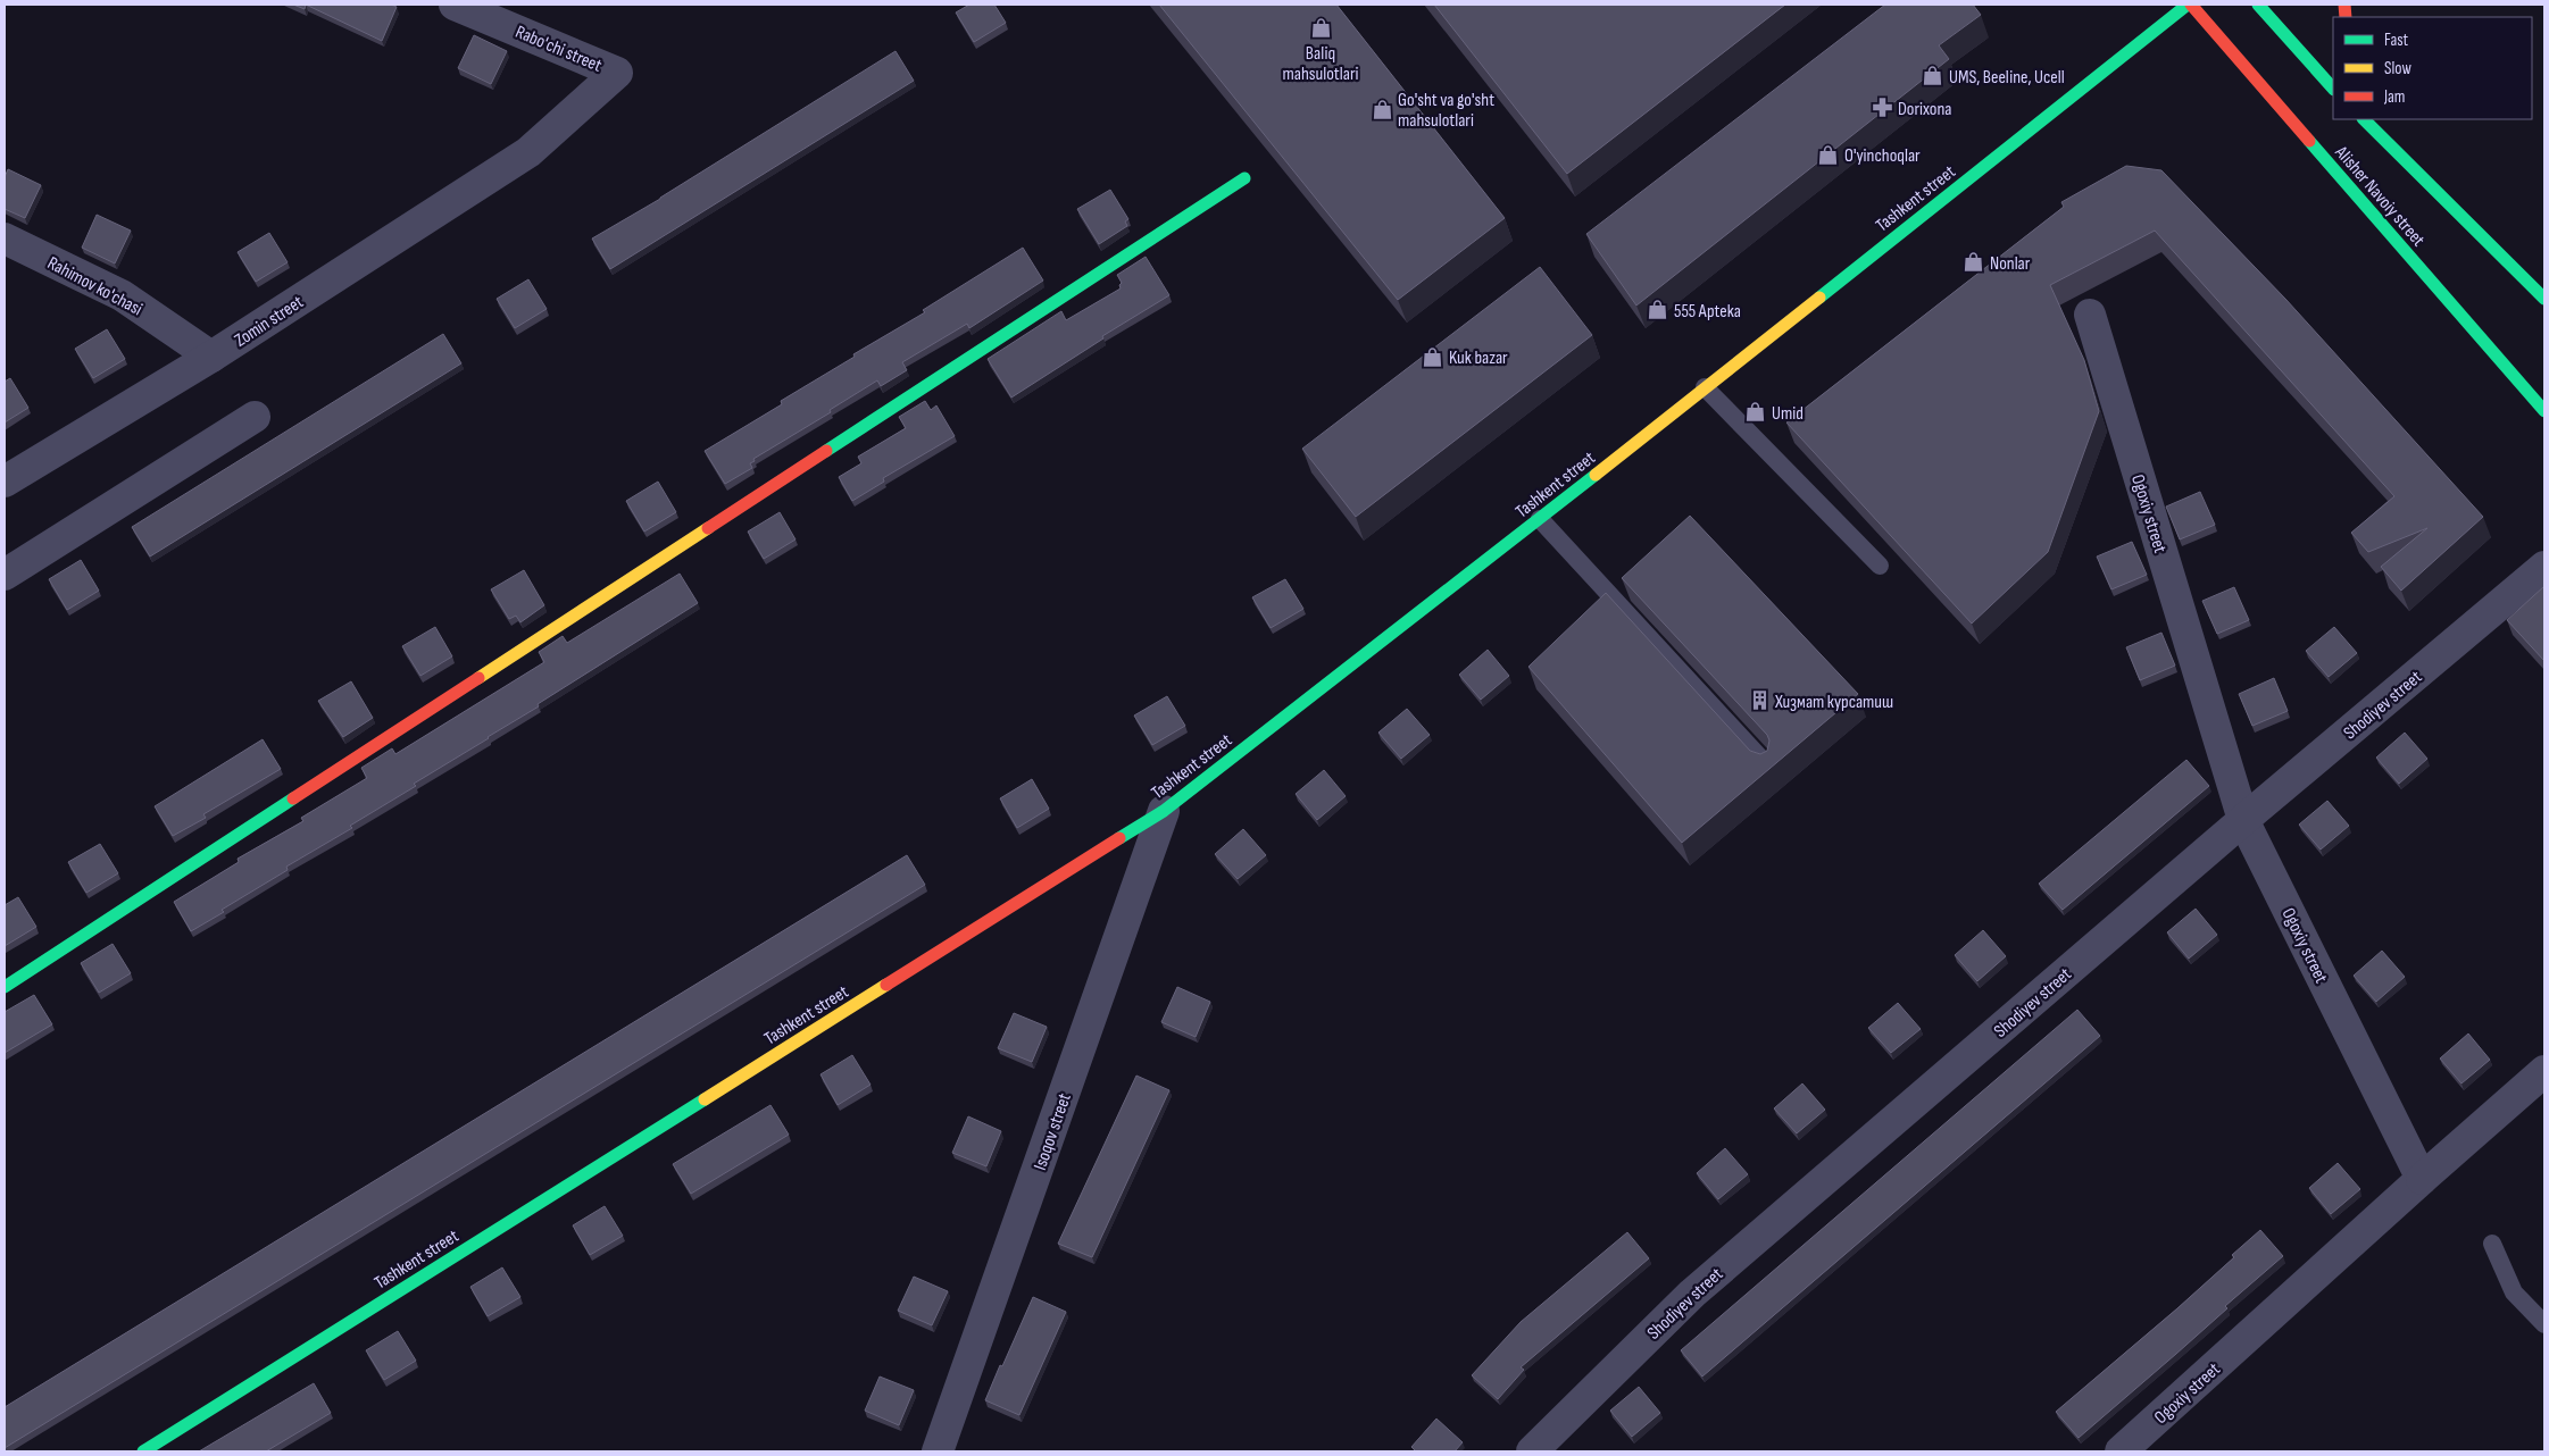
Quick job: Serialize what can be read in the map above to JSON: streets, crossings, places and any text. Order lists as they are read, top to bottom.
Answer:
{
  "streets": {
    "main road": ["Alisher Navoiy street", "Tashkent street"],
    "street": [
      "Rabo'chi street",
      "Rahimov ko'chasi",
      "Zomin street",
      "Ogoxiy street",
      "Shodiyev street",
      "Isoqov street"
    ]
  },
  "crossings": [
    ["Rabo'chi street", "Zomin street"],
    ["Alisher Navoiy street", "Tashkent street"],
    ["Tashkent street", "Isoqov street"],
    ["Rahimov ko'chasi", "Zomin street"],
    ["Ogoxiy street", "Shodiyev street"]
  ],
  "places": {
    "shop": [
      "Baliq mahsulotlari",
      "UMS, Beeline, Ucell",
      "Go'sht va go'sht mahsulotlari",
      "O'yinchoqlar",
      "Nonlar",
      "555 Apteka",
      "Kuk bazar",
      "Umid"
    ],
    "pharmacy": ["Dorixona"],
    "building": ["Хизмат курсатиш"]
  },
  "legend": ["Fast", "Slow", "Jam"]
}
